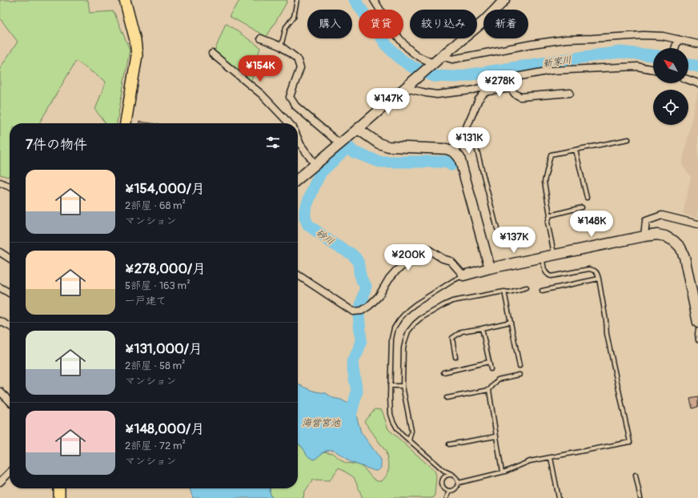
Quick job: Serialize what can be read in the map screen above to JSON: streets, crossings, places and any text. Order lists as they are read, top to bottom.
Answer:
{
  "water": ["新家川", "砂川", "海営宮池"],
  "north": "top left",
  "page": {
    "chip": [
      "購入",
      "賃貸",
      "絞り込み",
      "新着"
    ],
    "price": [
      "¥154K",
      "¥278K",
      "¥147K",
      "¥131K",
      "¥148K",
      "¥137K",
      "¥200K"
    ],
    "heading": "7件の物件",
    "list": [
      {
        "name": "¥154,000/月",
        "note": "2部屋 · 68 m² · マンション"
      },
      {
        "name": "¥278,000/月",
        "note": "5部屋 · 163 m² · 一戸建て"
      },
      {
        "name": "¥131,000/月",
        "note": "2部屋 · 58 m² · マンション"
      },
      {
        "name": "¥148,000/月",
        "note": "2部屋 · 72 m² · マンション"
      }
    ]
  }
}
